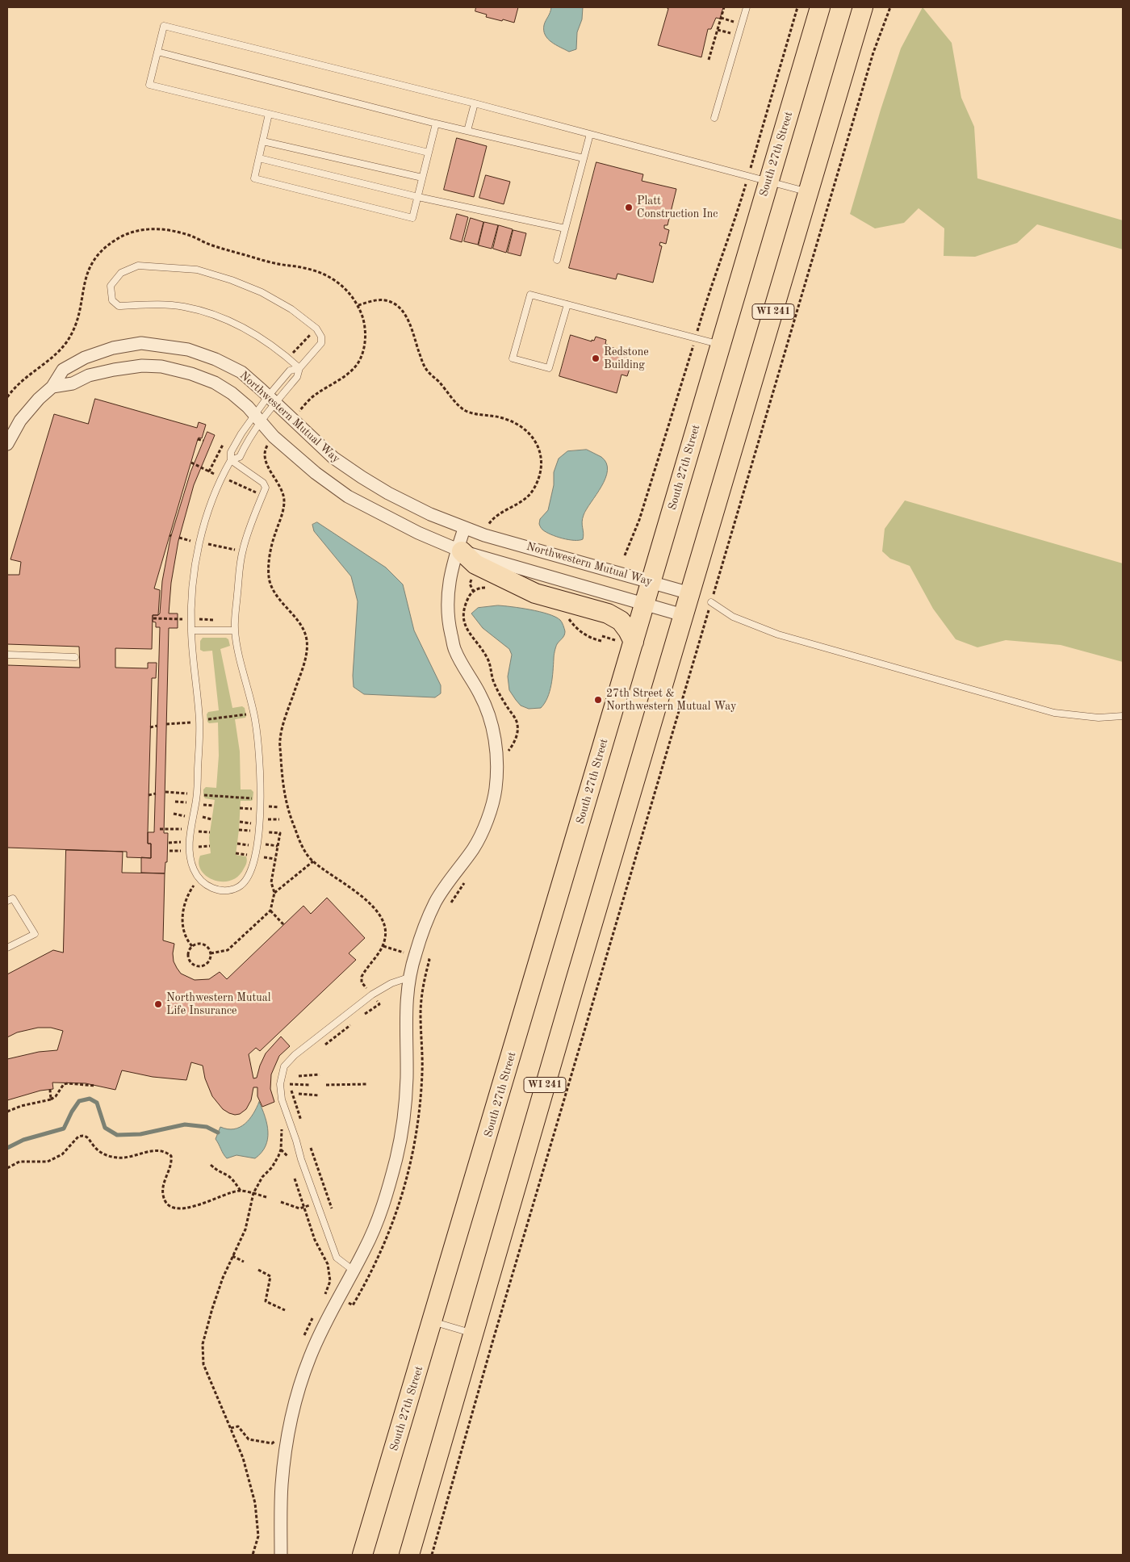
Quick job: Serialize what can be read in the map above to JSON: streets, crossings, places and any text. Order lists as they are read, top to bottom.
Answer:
{
  "streets": {
    "main road": ["South 27th Street", "WI 241"],
    "street": ["Northwestern Mutual Way"]
  },
  "crossings": [
    ["South 27th Street", "Northwestern Mutual Way"],
    ["WI 241", "Northwestern Mutual Way"]
  ],
  "places": [
    "Platt Construction Inc",
    "Redstone Building",
    "27th Street & Northwestern Mutual Way",
    "Northwestern Mutual Life Insurance"
  ]
}
